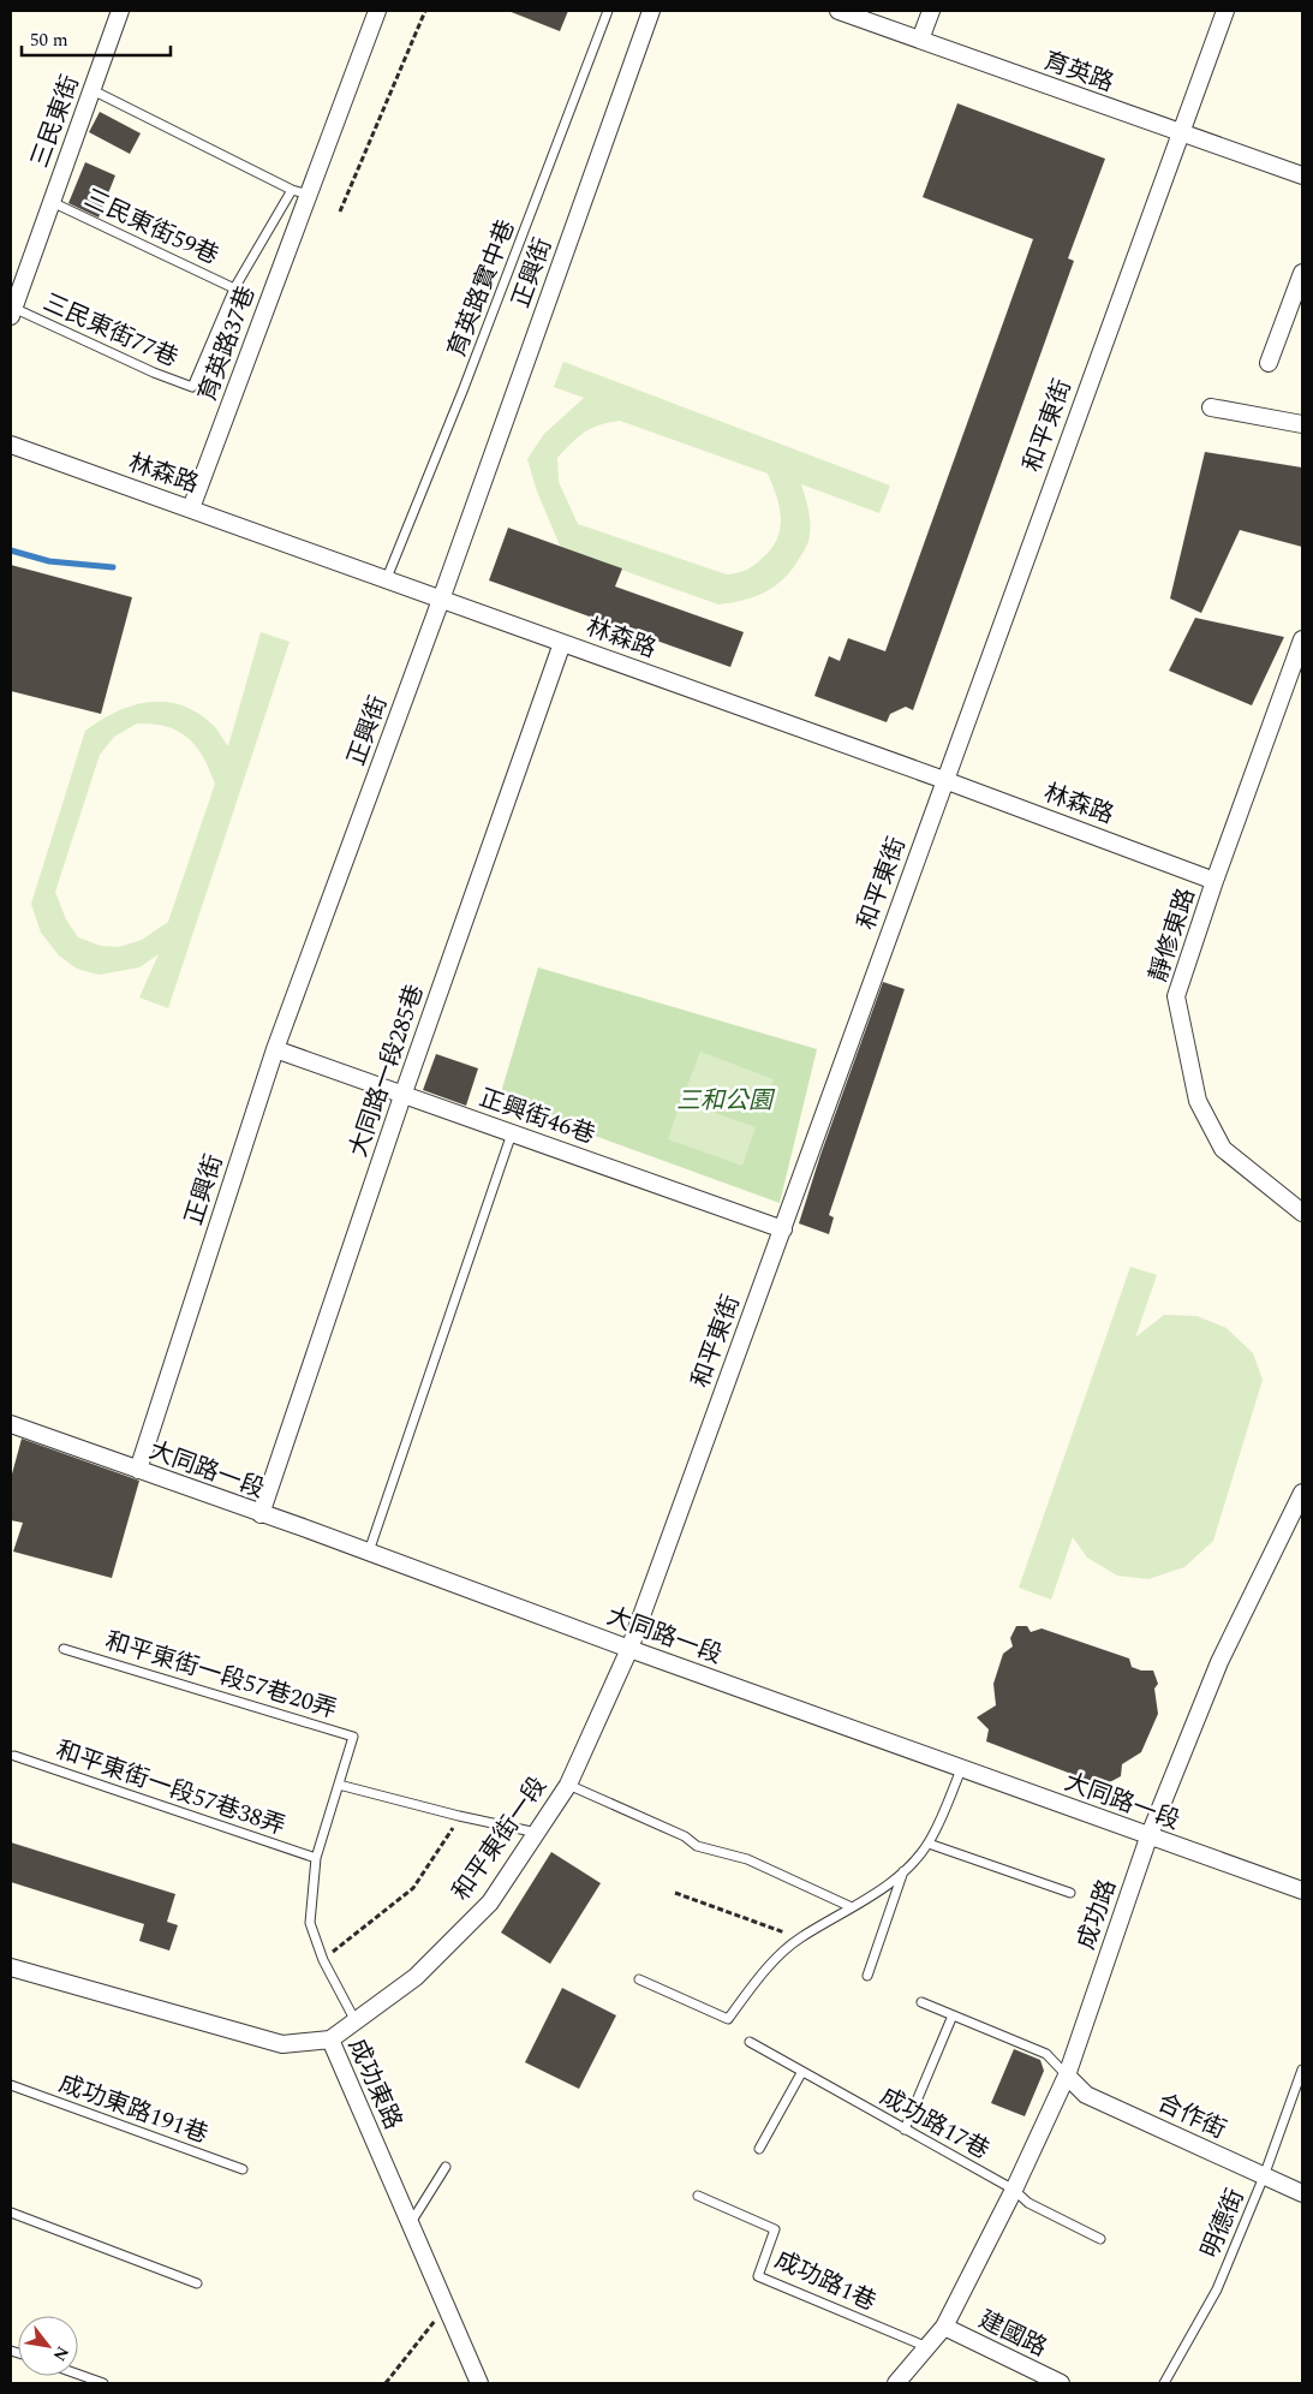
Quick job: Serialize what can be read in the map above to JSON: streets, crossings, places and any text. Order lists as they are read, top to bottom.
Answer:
{
  "streets": {
    "street": [
      "育英路",
      "三民東街",
      "正興街",
      "育英路37巷",
      "和平東街",
      "林森路",
      "靜修東路",
      "大同路一段285巷",
      "正興街46巷",
      "大同路一段",
      "和平東街一段",
      "成功路",
      "成功東路",
      "合作街",
      "建國路"
    ],
    "lane": [
      "三民東街59巷",
      "育英路實中巷",
      "三民東街77巷",
      "和平東街一段57巷20弄",
      "和平東街一段57巷38弄",
      "成功東路191巷",
      "成功路17巷",
      "明德街",
      "成功路1巷"
    ]
  },
  "crossings": [
    ["育英路", "和平東街"],
    ["三民東街", "三民東街59巷"],
    ["三民東街", "三民東街77巷"],
    ["三民東街59巷", "三民東街77巷"],
    ["正興街", "林森路"],
    ["正興街", "正興街46巷"],
    ["正興街", "大同路一段"],
    ["育英路實中巷", "林森路"],
    ["育英路37巷", "林森路"],
    ["和平東街", "林森路"],
    ["和平東街", "正興街46巷"],
    ["和平東街", "大同路一段"],
    ["和平東街", "和平東街一段"],
    ["林森路", "靜修東路"],
    ["林森路", "大同路一段285巷"],
    ["大同路一段285巷", "正興街46巷"],
    ["大同路一段285巷", "大同路一段"],
    ["大同路一段", "和平東街一段"],
    ["大同路一段", "成功路"],
    ["和平東街一段", "成功東路"],
    ["成功路", "合作街"],
    ["成功路", "成功路17巷"],
    ["成功路", "成功路1巷"],
    ["成功路", "建國路"],
    ["合作街", "明德街"]
  ],
  "parks": ["三和公園"],
  "scale_bar": "50 m",
  "north": "bottom right"
}
